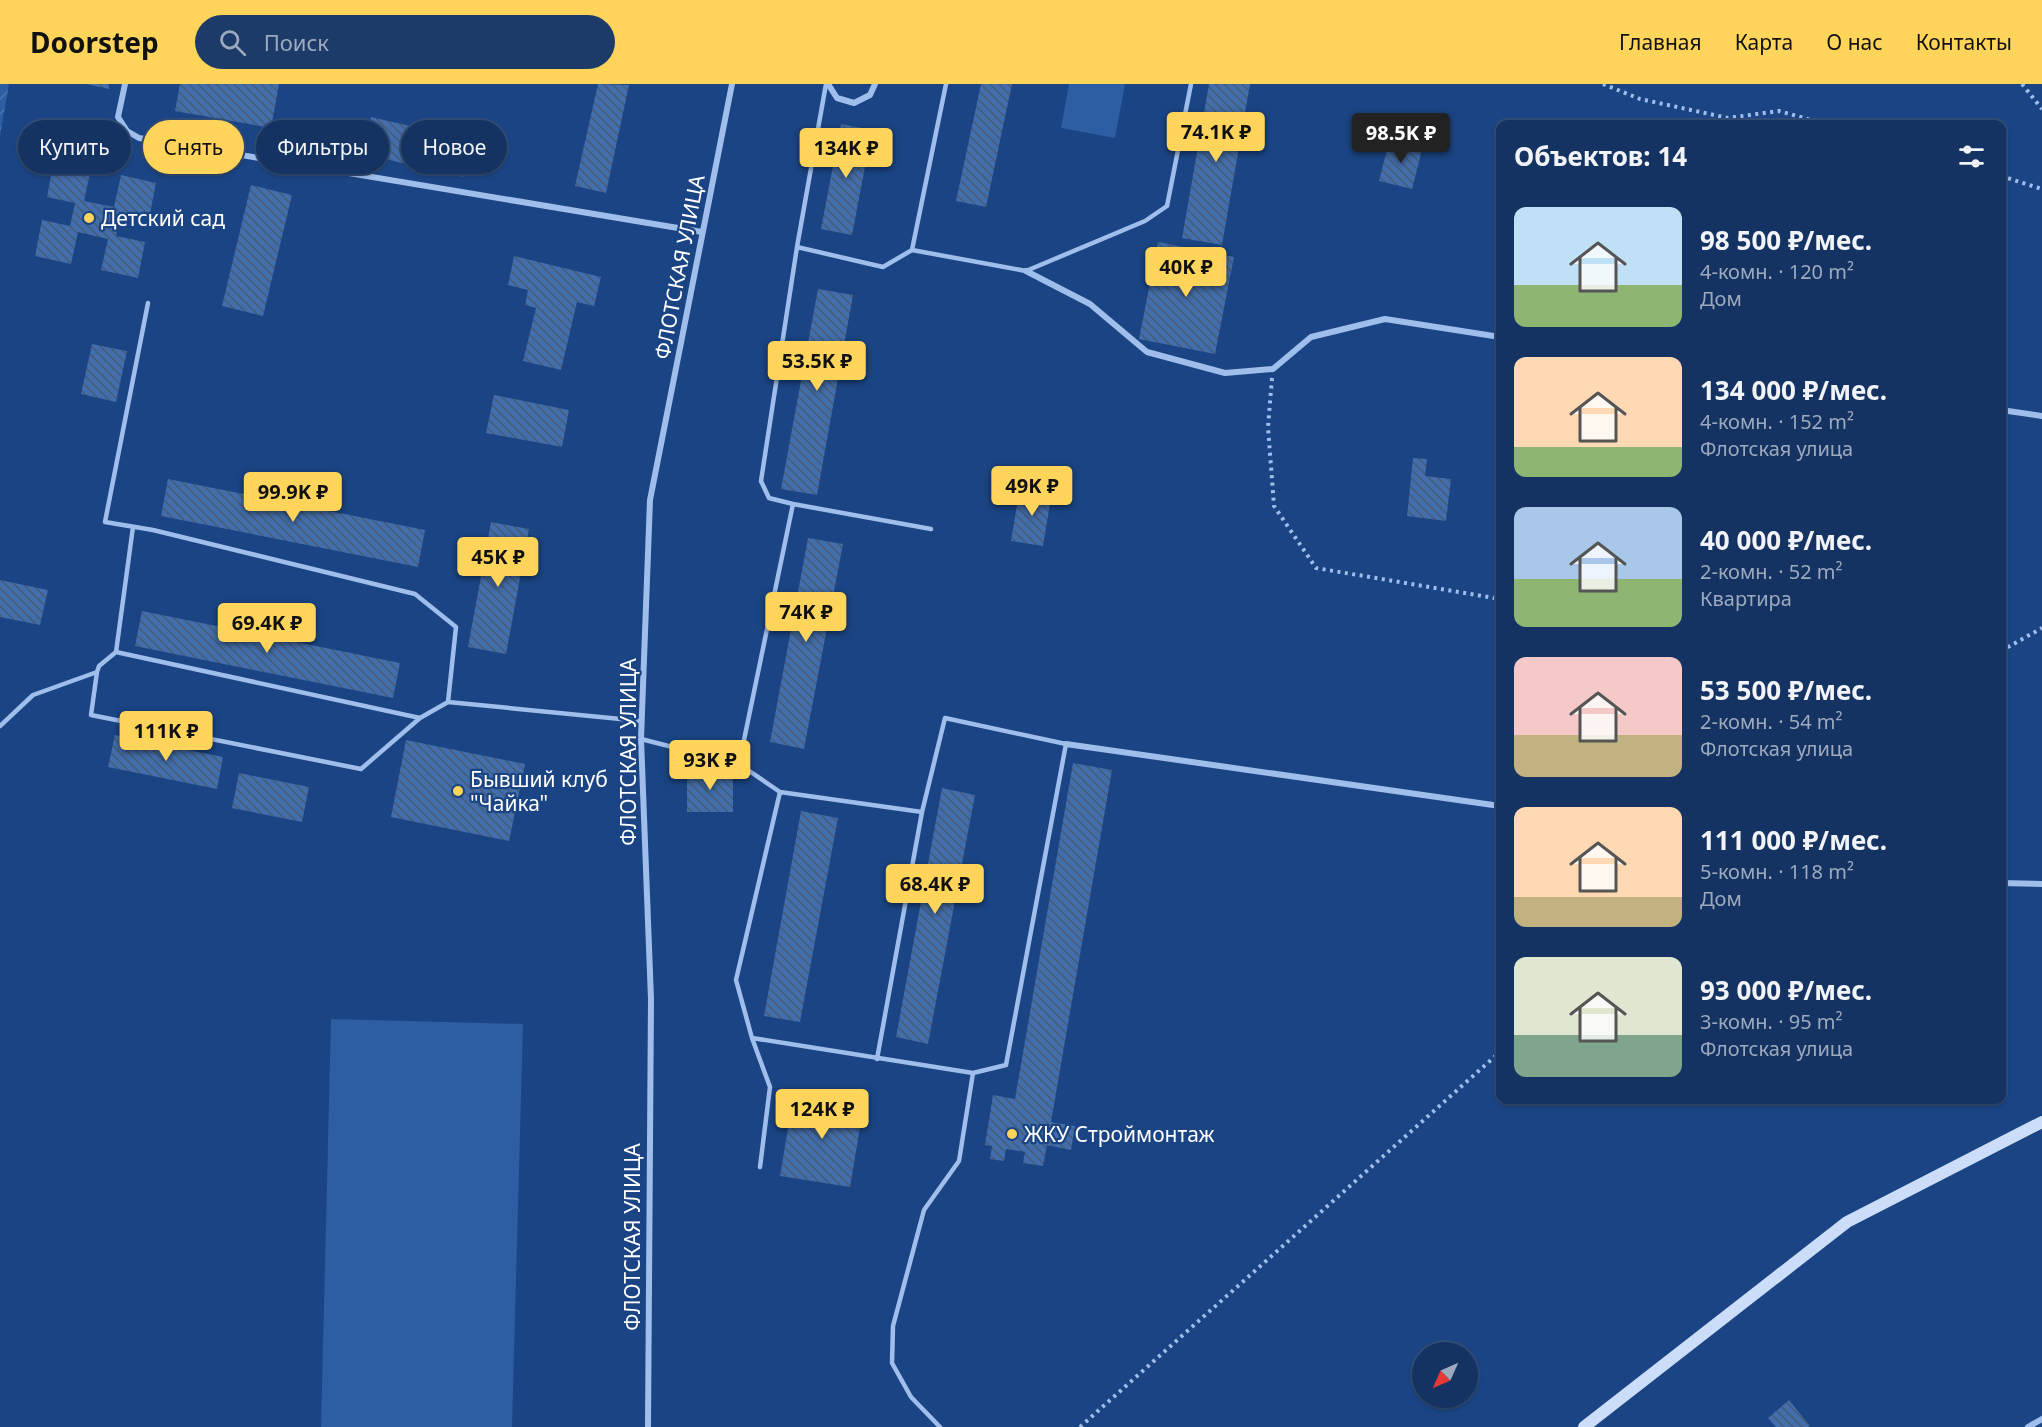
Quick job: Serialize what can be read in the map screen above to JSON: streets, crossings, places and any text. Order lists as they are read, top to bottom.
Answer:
{
  "streets": {
    "street": ["ФЛОТСКАЯ УЛИЦА"]
  },
  "places": ["Детский сад", "Бывший клуб \"Чайка\"", "ЖКУ Строймонтаж"],
  "north": "bottom left",
  "page": {
    "header": "Doorstep",
    "search": "Поиск",
    "nav": [
      "Главная",
      "Карта",
      "О нас",
      "Контакты"
    ],
    "price": [
      "74.1K ₽",
      "98.5K ₽",
      "134K ₽",
      "40K ₽",
      "53.5K ₽",
      "49K ₽",
      "99.9K ₽",
      "45K ₽",
      "74K ₽",
      "69.4K ₽",
      "111K ₽",
      "93K ₽",
      "68.4K ₽",
      "124K ₽"
    ],
    "chip": [
      "Купить",
      "Снять",
      "Фильтры",
      "Новое"
    ],
    "heading": "Объектов: 14",
    "list": [
      {
        "name": "98 500 ₽/мес.",
        "note": "4-комн. · 120 m² · Дом"
      },
      {
        "name": "134 000 ₽/мес.",
        "note": "4-комн. · 152 m² · Флотская улица"
      },
      {
        "name": "40 000 ₽/мес.",
        "note": "2-комн. · 52 m² · Квартира"
      },
      {
        "name": "53 500 ₽/мес.",
        "note": "2-комн. · 54 m² · Флотская улица"
      },
      {
        "name": "111 000 ₽/мес.",
        "note": "5-комн. · 118 m² · Дом"
      },
      {
        "name": "93 000 ₽/мес.",
        "note": "3-комн. · 95 m² · Флотская улица"
      }
    ]
  }
}
